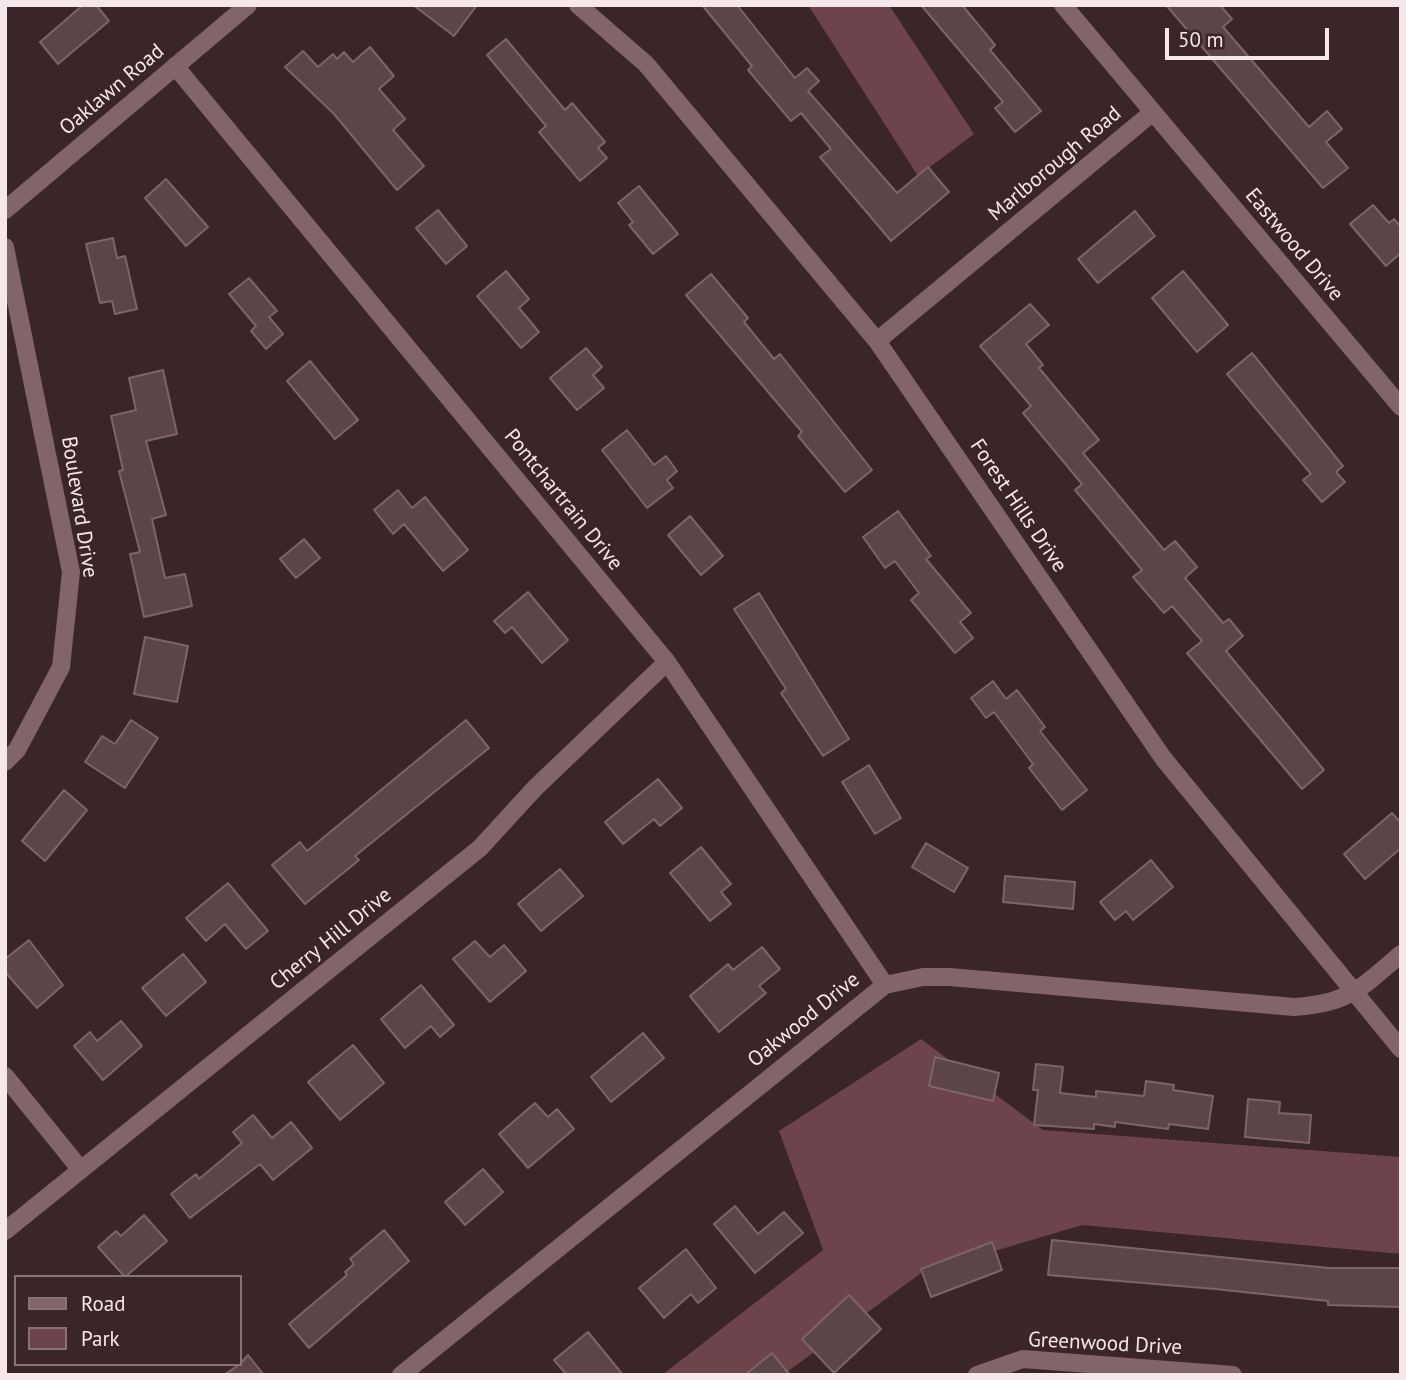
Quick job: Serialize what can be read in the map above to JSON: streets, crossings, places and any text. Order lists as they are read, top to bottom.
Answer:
{
  "streets": {
    "street": [
      "Oaklawn Road",
      "Marlborough Road",
      "Eastwood Drive",
      "Pontchartrain Drive",
      "Forest Hills Drive",
      "Boulevard Drive",
      "Cherry Hill Drive",
      "Oakwood Drive",
      "Greenwood Drive"
    ]
  },
  "crossings": [
    ["Oaklawn Road", "Pontchartrain Drive"],
    ["Marlborough Road", "Eastwood Drive"],
    ["Marlborough Road", "Forest Hills Drive"],
    ["Pontchartrain Drive", "Cherry Hill Drive"],
    ["Pontchartrain Drive", "Oakwood Drive"],
    ["Forest Hills Drive", "Oakwood Drive"]
  ],
  "legend": ["Road", "Park"],
  "scale_bar": "50 m"
}
